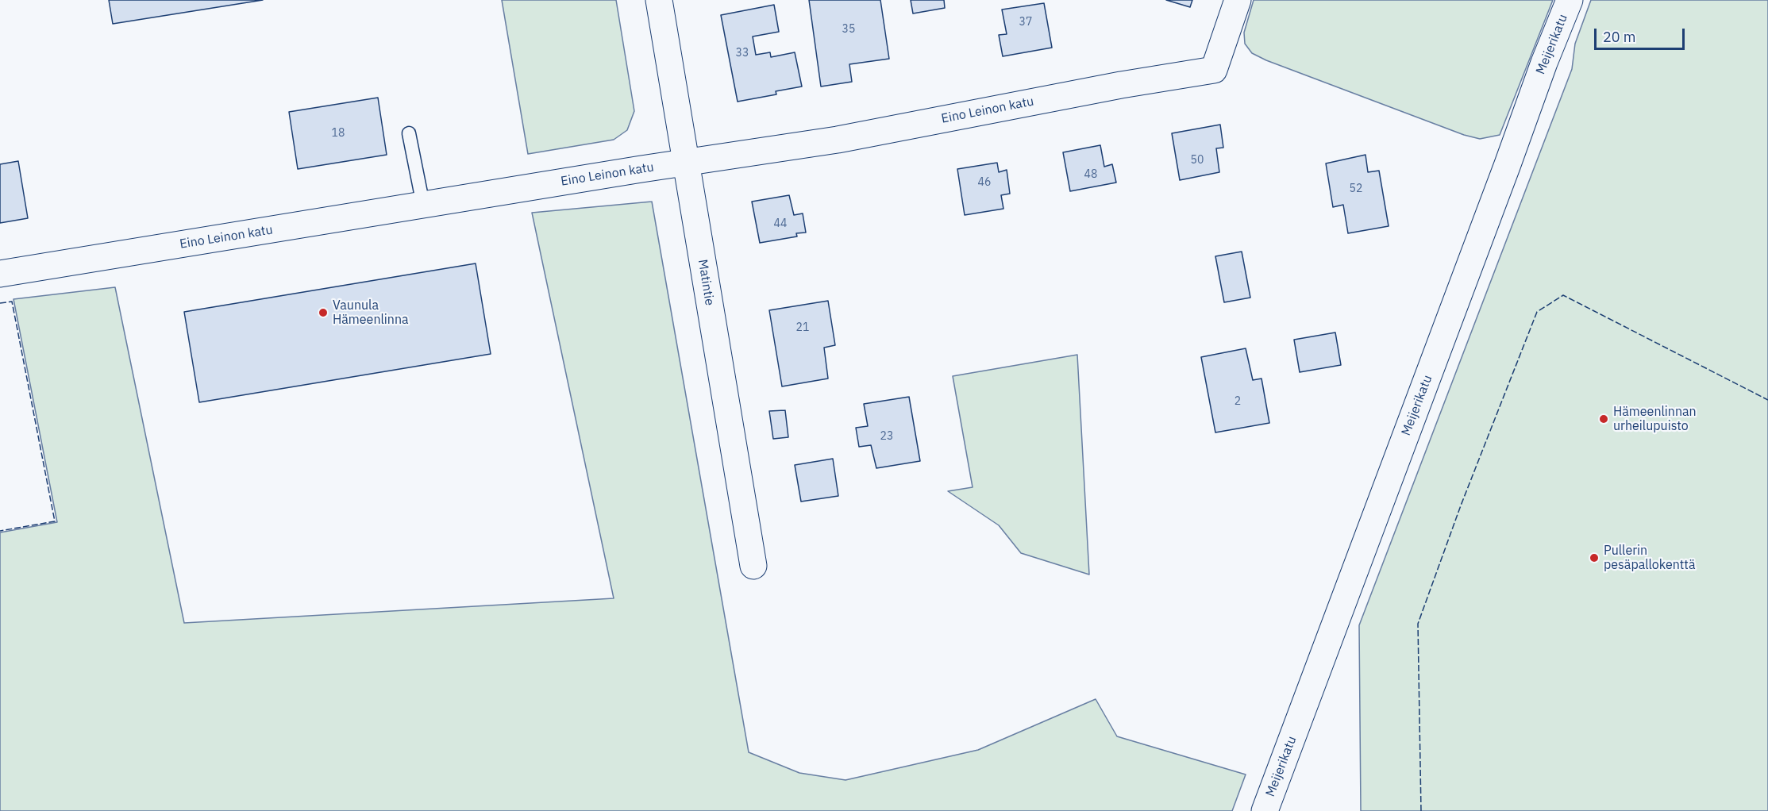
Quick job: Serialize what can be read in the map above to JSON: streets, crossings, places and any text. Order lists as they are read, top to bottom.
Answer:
{
  "streets": {
    "street": ["Meijerikatu", "Eino Leinon katu", "Matintie"]
  },
  "crossings": [
    ["Eino Leinon katu", "Matintie"]
  ],
  "places": ["Vaunula Hämeenlinna", "Hämeenlinnan urheilupuisto", "Pullerin pesäpallokenttä"],
  "house_numbers": [
    "37",
    "35",
    "33",
    "18",
    "50",
    "48",
    "46",
    "52",
    "44",
    "21",
    "2",
    "23"
  ],
  "scale_bar": "20 m"
}
